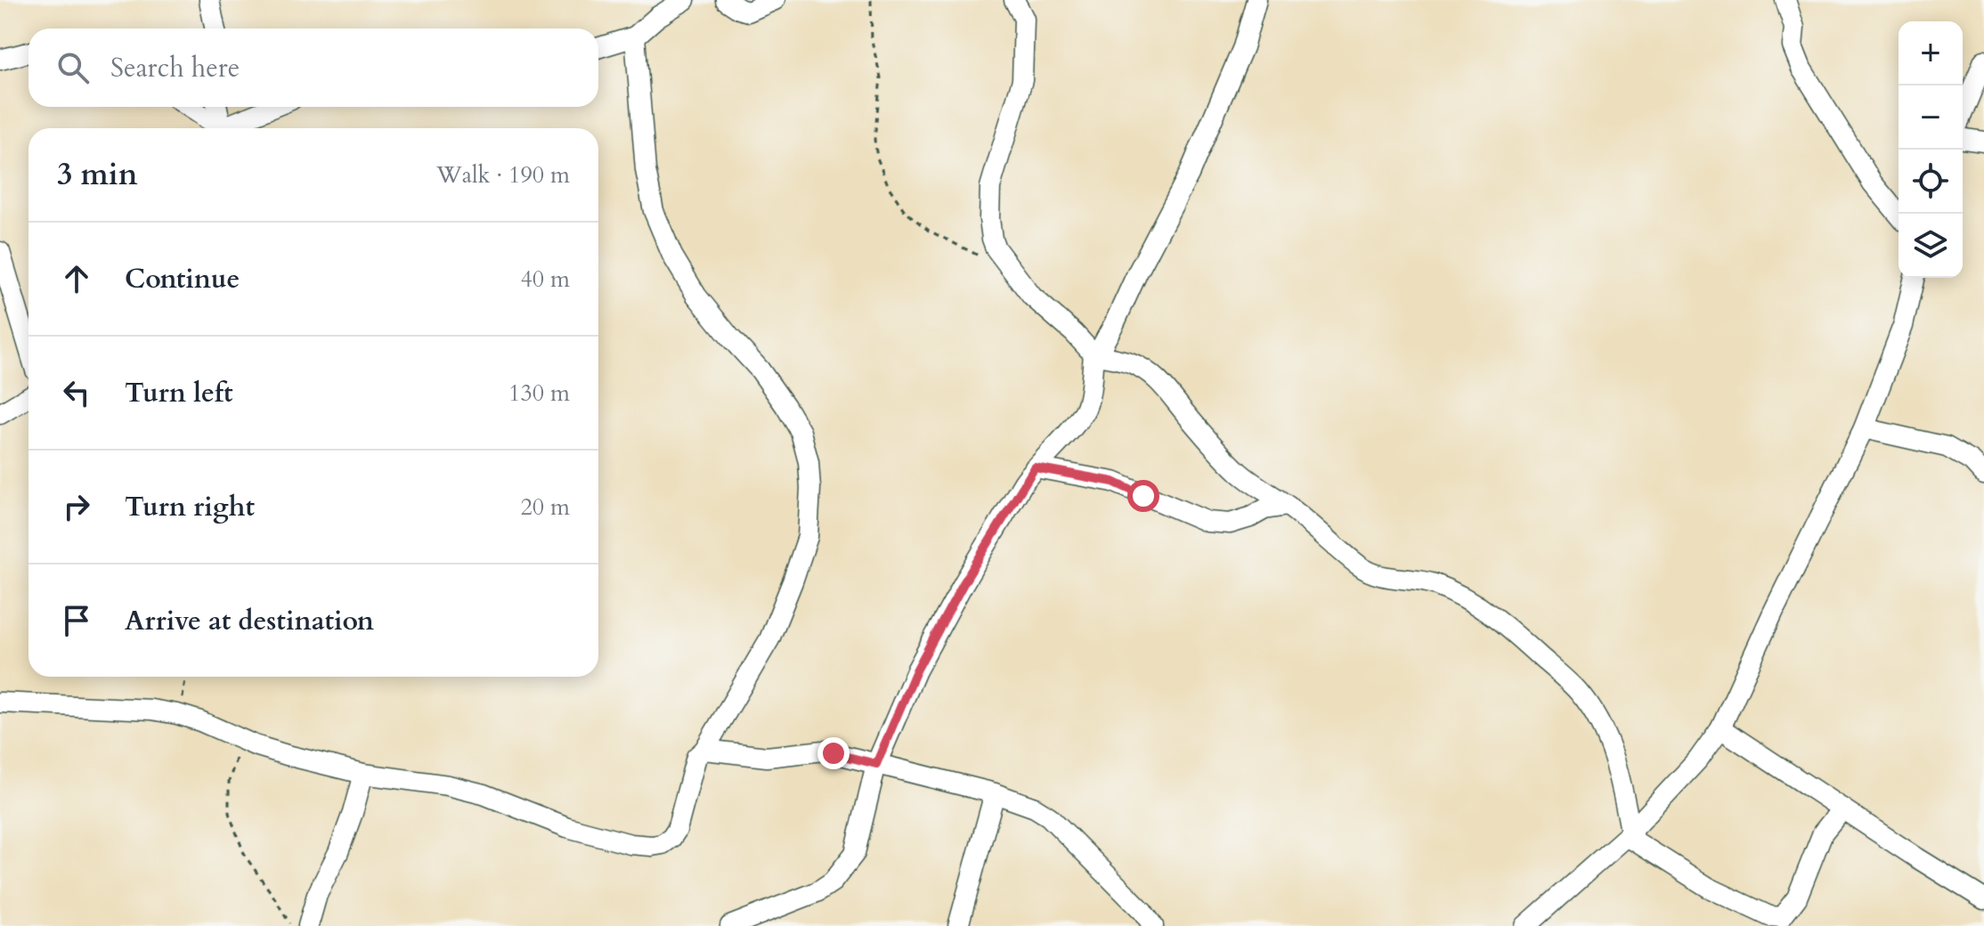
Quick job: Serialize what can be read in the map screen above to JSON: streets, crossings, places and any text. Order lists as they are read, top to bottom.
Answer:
{
  "page": {
    "map_buttons": ["+", "−"],
    "search": "Search here",
    "heading": ["3 min", "Walk · 190 m"],
    "list": [
      ["Continue", "40 m"],
      ["Turn left", "130 m"],
      ["Turn right", "20 m"],
      "Arrive at destination"
    ]
  }
}
